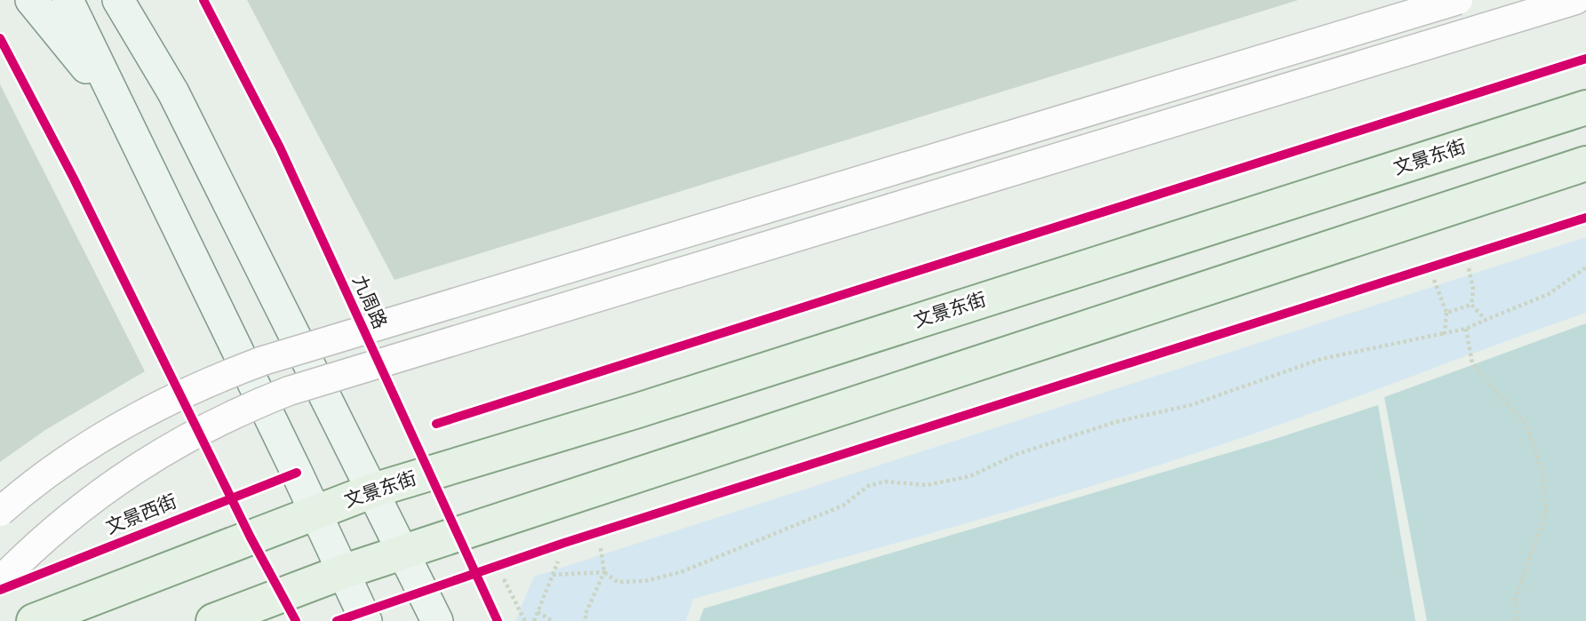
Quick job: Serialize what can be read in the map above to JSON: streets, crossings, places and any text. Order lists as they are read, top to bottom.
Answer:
{
  "streets": {
    "main road": ["文景东街"],
    "cycle path": ["九周路", "文景西街"]
  }
}
